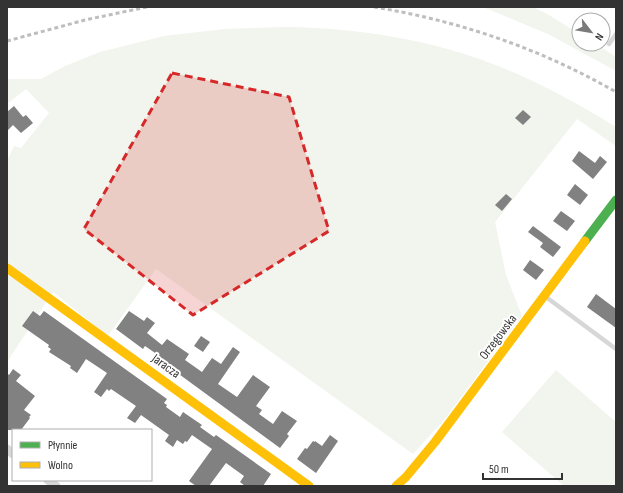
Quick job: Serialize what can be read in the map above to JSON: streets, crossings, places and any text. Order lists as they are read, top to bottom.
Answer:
{
  "streets": {
    "street": ["Orzegowska", "Jaracza"]
  },
  "legend": ["Płynnie", "Wolno"],
  "scale_bar": "50 m",
  "north": "bottom right"
}
